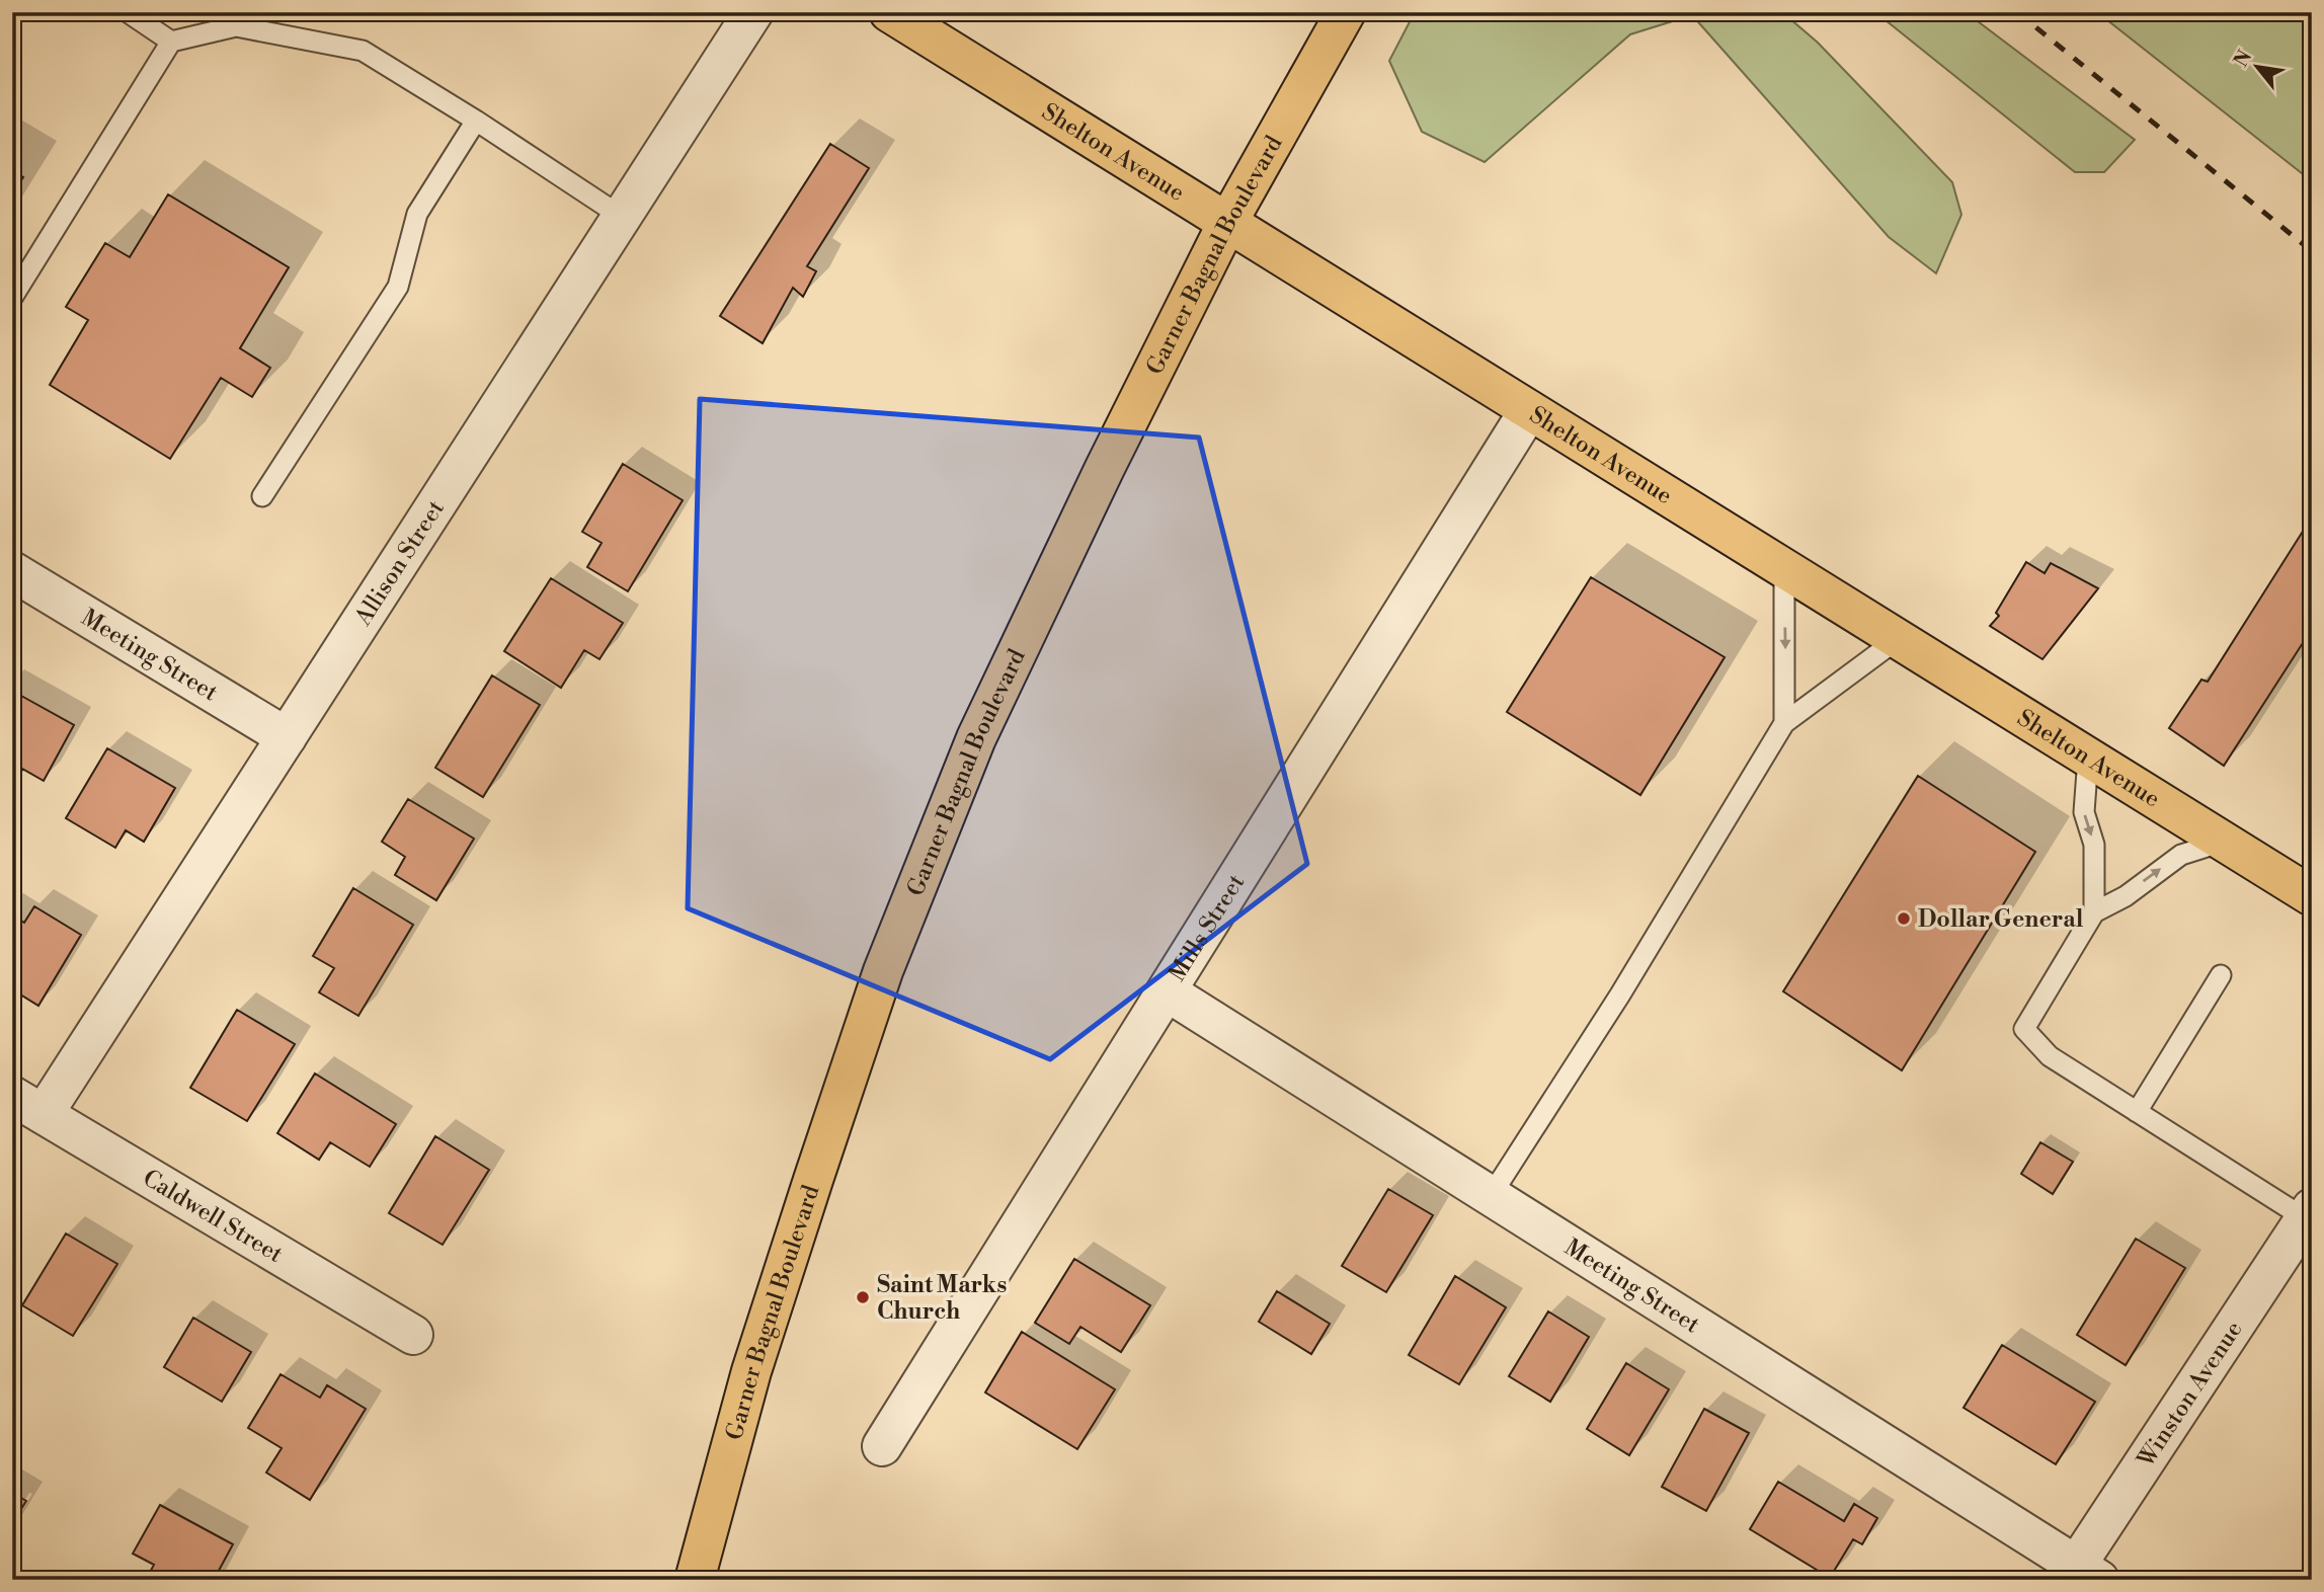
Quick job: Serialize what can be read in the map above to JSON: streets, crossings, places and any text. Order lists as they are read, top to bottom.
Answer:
{
  "streets": {
    "main road": ["Shelton Avenue", "Garner Bagnal Boulevard"],
    "street": [
      "Allison Street",
      "Meeting Street",
      "Mills Street",
      "Caldwell Street",
      "Winston Avenue"
    ]
  },
  "crossings": [
    ["Shelton Avenue", "Garner Bagnal Boulevard"],
    ["Shelton Avenue", "Mills Street"],
    ["Allison Street", "Meeting Street"],
    ["Allison Street", "Caldwell Street"],
    ["Meeting Street", "Mills Street"],
    ["Meeting Street", "Winston Avenue"]
  ],
  "places": ["Dollar General", "Saint Marks Church"],
  "north": "top left"
}
